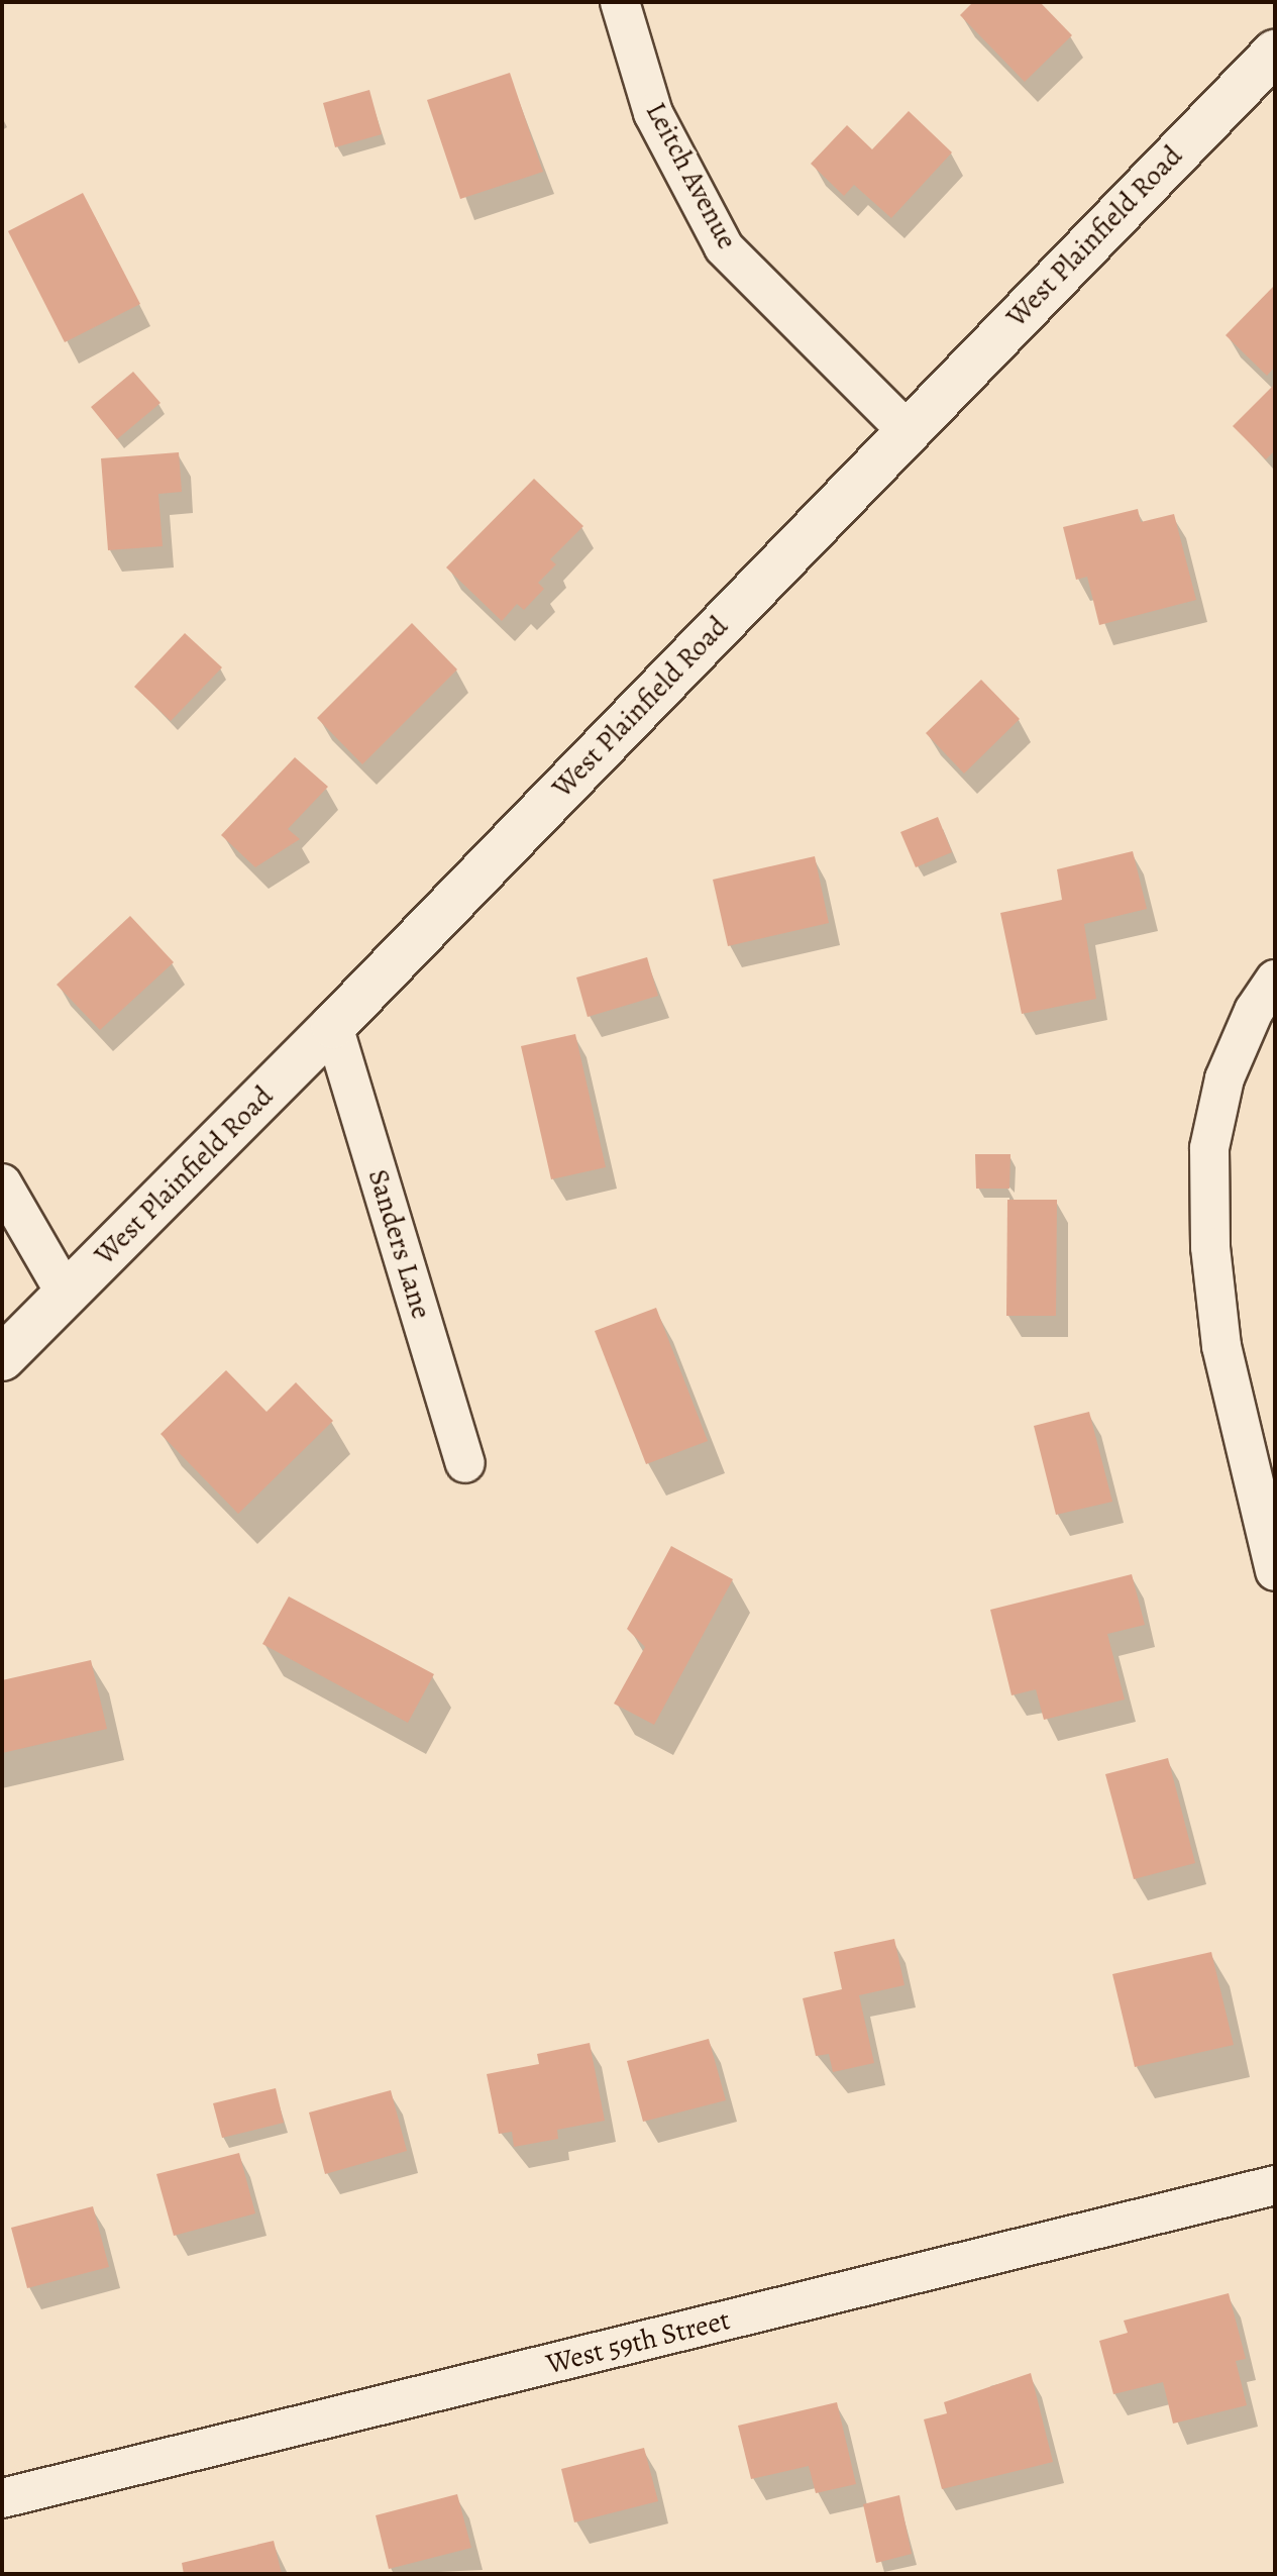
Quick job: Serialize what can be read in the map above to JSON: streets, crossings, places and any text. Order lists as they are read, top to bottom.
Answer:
{
  "streets": {
    "main road": ["West Plainfield Road"],
    "street": ["Leitch Avenue", "Sanders Lane", "West 59th Street"]
  },
  "crossings": [
    ["Leitch Avenue", "West Plainfield Road"],
    ["West Plainfield Road", "Sanders Lane"]
  ]
}
